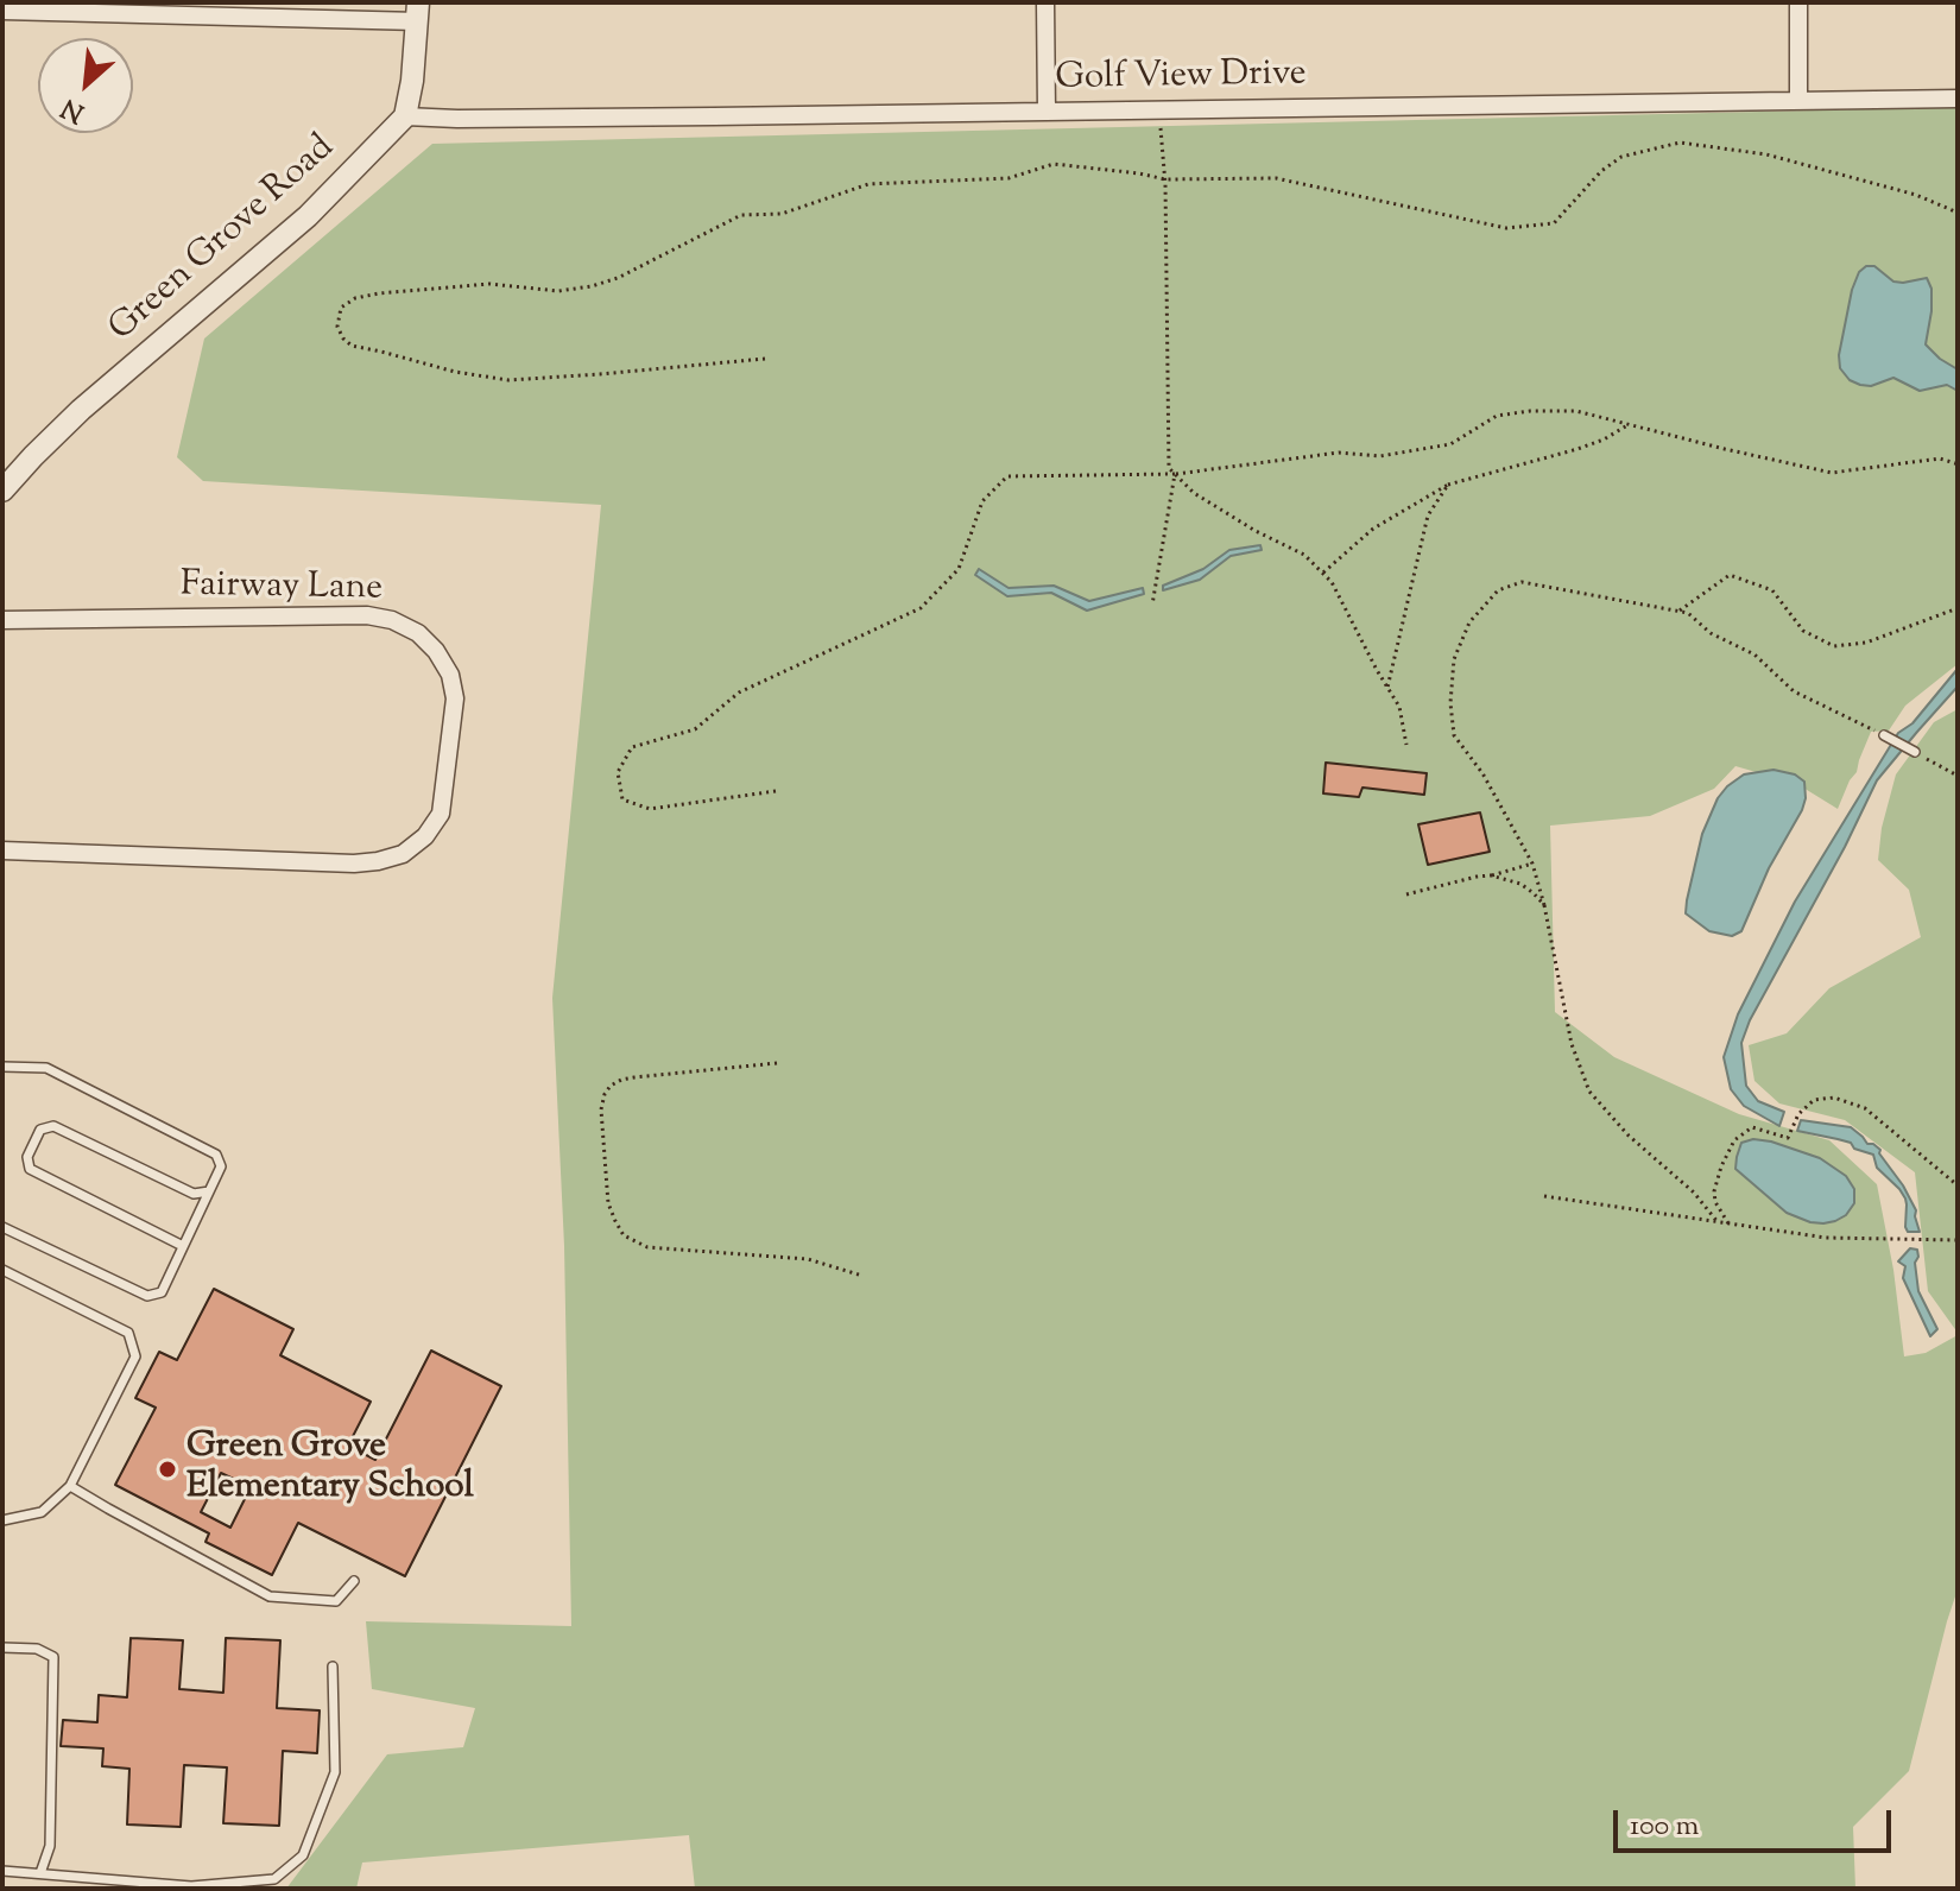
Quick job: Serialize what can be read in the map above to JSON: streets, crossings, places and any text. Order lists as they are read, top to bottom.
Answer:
{
  "streets": {
    "street": ["Golf View Drive", "Green Grove Road", "Fairway Lane"]
  },
  "crossings": [
    ["Golf View Drive", "Green Grove Road"]
  ],
  "places": ["Green Grove Elementary School"],
  "scale_bar": "100 m",
  "north": "bottom left"
}
